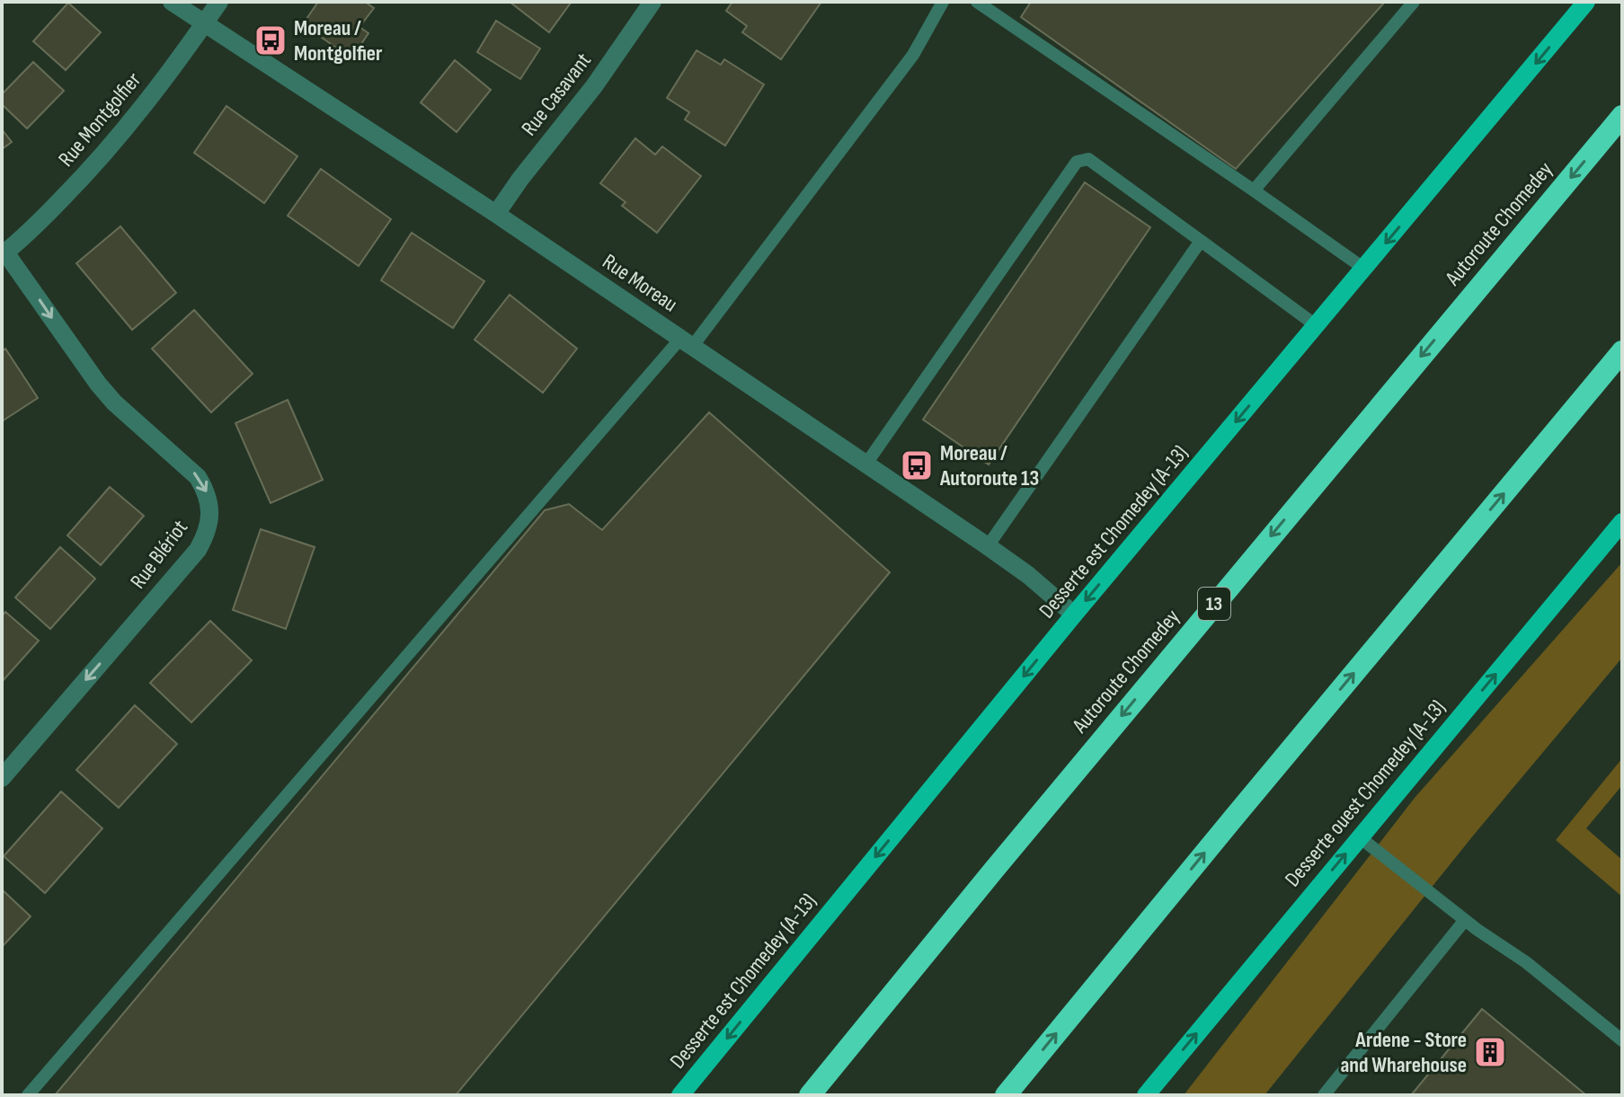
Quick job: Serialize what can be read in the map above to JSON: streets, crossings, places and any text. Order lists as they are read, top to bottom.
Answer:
{
  "streets": {
    "highway": ["Autoroute Chomedey", "13"],
    "main road": ["Desserte est Chomedey (A-13)", "Desserte ouest Chomedey (A-13)"],
    "street": [
      "Rue Casavant",
      "Rue Montgolfier",
      "Rue Moreau",
      "Rue Blériot"
    ]
  },
  "crossings": [
    ["Rue Casavant", "Rue Moreau"],
    ["Rue Montgolfier", "Rue Moreau"],
    ["Rue Montgolfier", "Rue Blériot"],
    ["Rue Moreau", "Desserte est Chomedey (A-13)"]
  ],
  "one_way": ["Desserte est Chomedey (A-13)", "Desserte ouest Chomedey (A-13)"],
  "places": {
    "bus stop": ["Moreau / Montgolfier", "Moreau / Autoroute 13"],
    "building": ["Ardene - Store and Wharehouse"]
  }
}
